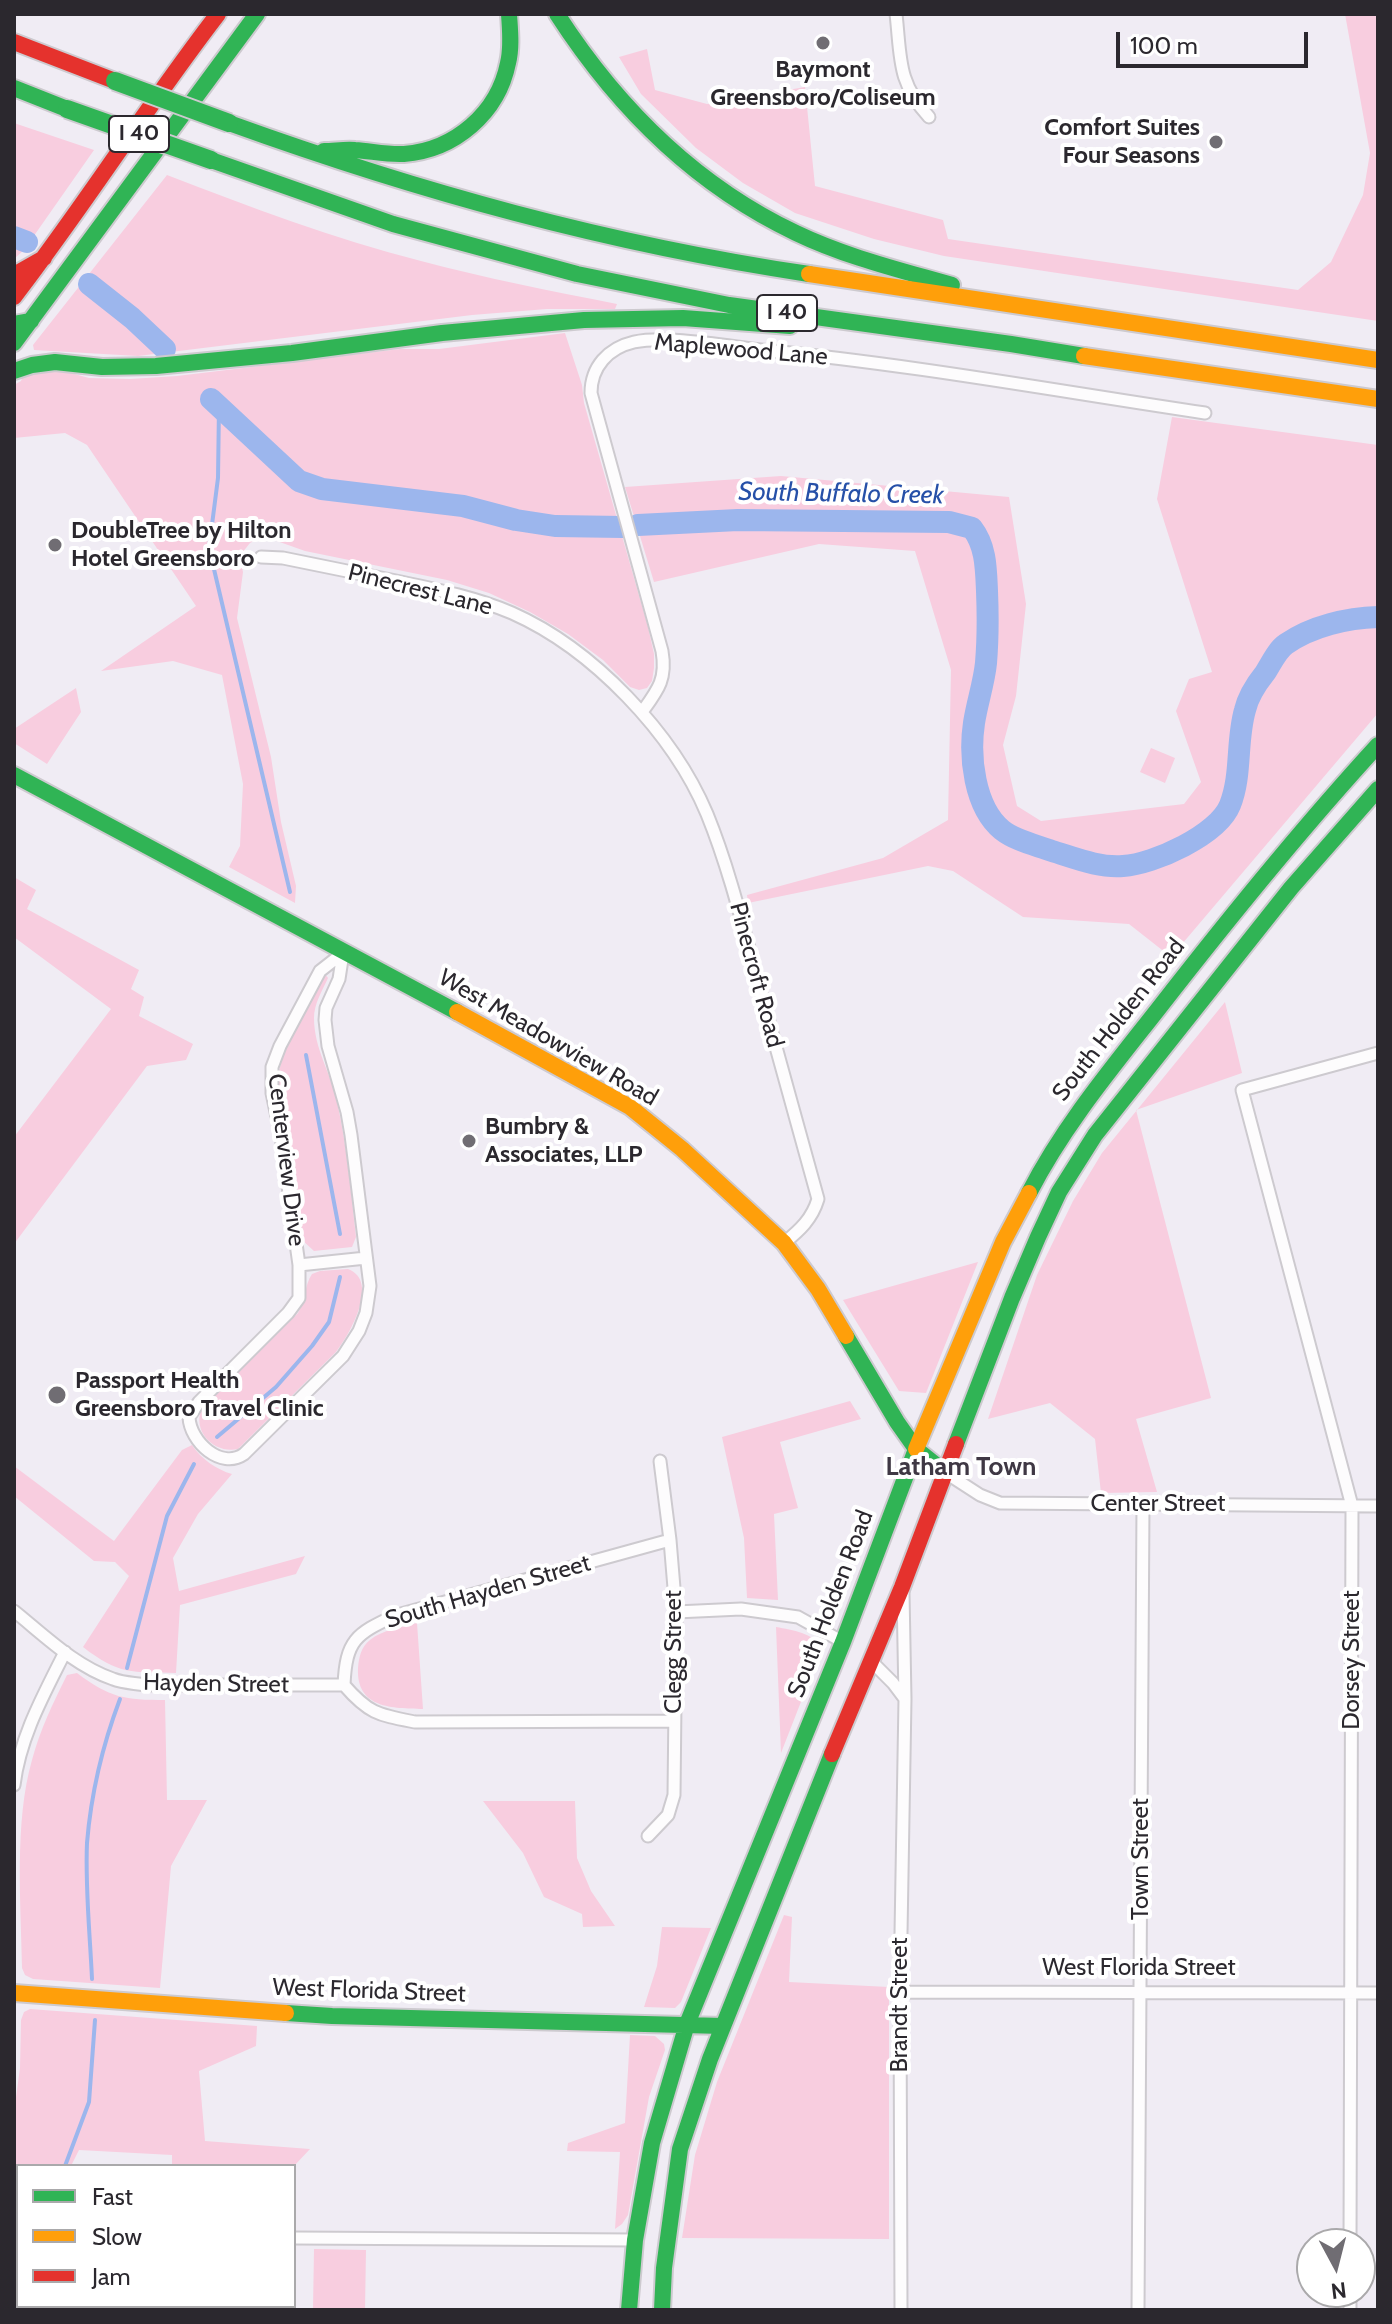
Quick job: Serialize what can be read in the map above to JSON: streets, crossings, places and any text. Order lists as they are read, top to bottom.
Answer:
{
  "streets": {
    "main road": [
      "I 40",
      "South Holden Road",
      "West Meadowview Road",
      "West Florida Street"
    ],
    "street": [
      "Maplewood Lane",
      "Pinecrest Lane",
      "Pinecroft Road",
      "Centerview Drive",
      "Center Street",
      "South Hayden Street",
      "Clegg Street",
      "Dorsey Street",
      "Hayden Street",
      "Town Street",
      "Brandt Street"
    ]
  },
  "crossings": [
    ["Maplewood Lane", "Pinecrest Lane"],
    ["Maplewood Lane", "Pinecroft Road"],
    ["Pinecrest Lane", "Pinecroft Road"],
    ["Pinecroft Road", "West Meadowview Road"],
    ["South Holden Road", "West Meadowview Road"],
    ["South Holden Road", "West Florida Street"],
    ["West Meadowview Road", "Centerview Drive"],
    ["West Meadowview Road", "Center Street"],
    ["Center Street", "Dorsey Street"],
    ["Center Street", "Town Street"],
    ["South Hayden Street", "Clegg Street"],
    ["South Hayden Street", "Hayden Street"],
    ["Dorsey Street", "West Florida Street"],
    ["Town Street", "West Florida Street"],
    ["West Florida Street", "Brandt Street"]
  ],
  "districts": ["Latham Town"],
  "water": ["South Buffalo Creek"],
  "places": [
    "Baymont Greensboro/Coliseum",
    "Comfort Suites Four Seasons",
    "DoubleTree by Hilton Hotel Greensboro",
    "Bumbry & Associates, LLP",
    "Passport Health Greensboro Travel Clinic"
  ],
  "legend": ["Fast", "Slow", "Jam"],
  "scale_bar": "100 m",
  "north": "bottom"
}
